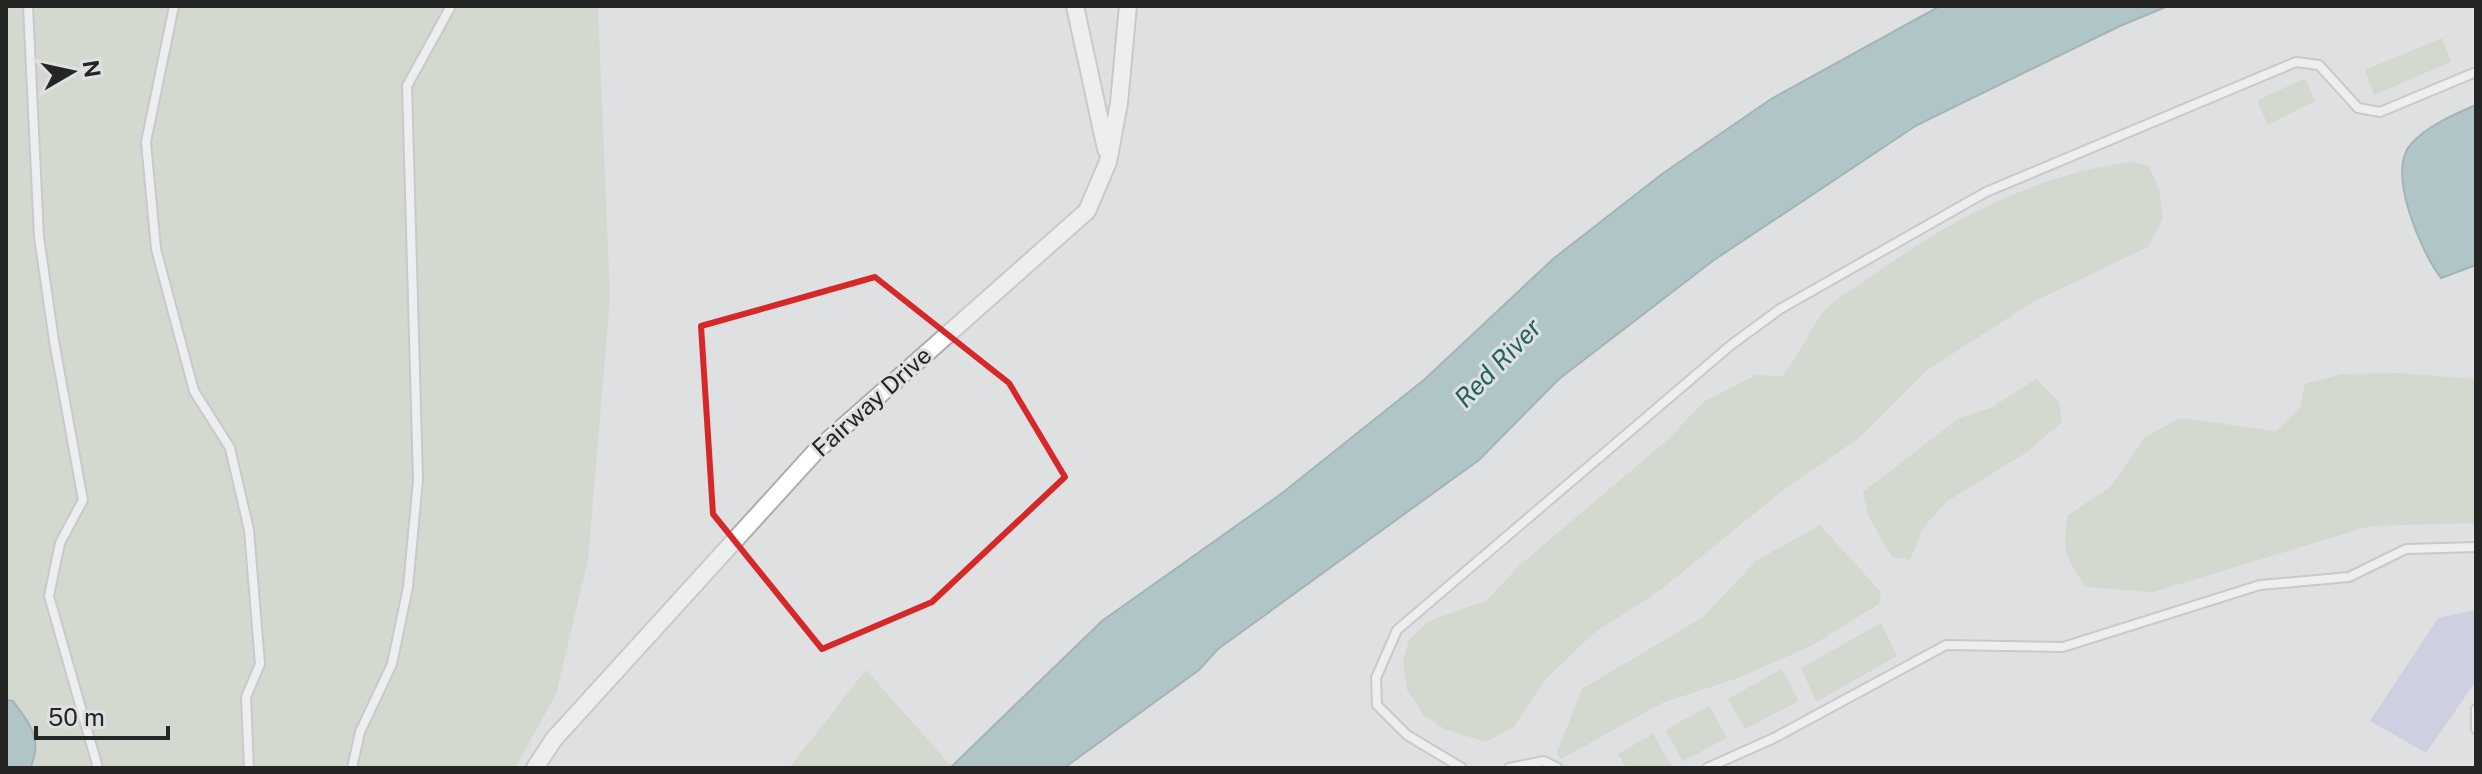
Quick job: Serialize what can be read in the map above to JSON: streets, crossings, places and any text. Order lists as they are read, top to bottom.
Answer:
{
  "streets": {
    "street": ["Fairway Drive"]
  },
  "water": ["Red River"],
  "scale_bar": "50 m",
  "north": "right"
}
